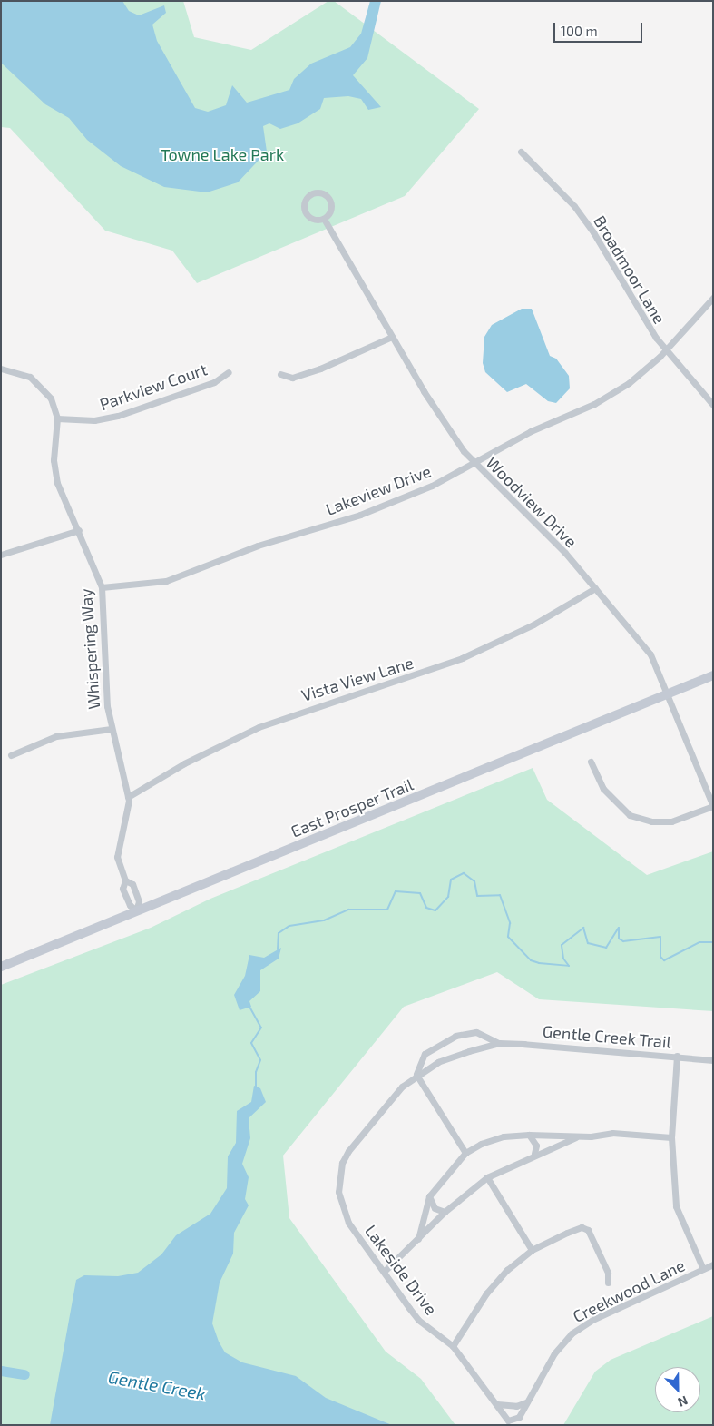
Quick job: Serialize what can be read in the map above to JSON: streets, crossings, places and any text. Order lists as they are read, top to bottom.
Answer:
{
  "streets": {
    "main road": ["East Prosper Trail"],
    "street": [
      "Broadmoor Lane",
      "Parkview Court",
      "Lakeview Drive",
      "Woodview Drive",
      "Whispering Way",
      "Vista View Lane",
      "Gentle Creek Trail",
      "Lakeside Drive",
      "Creekwood Lane"
    ]
  },
  "crossings": [
    ["Broadmoor Lane", "Lakeview Drive"],
    ["Parkview Court", "Whispering Way"],
    ["Lakeview Drive", "Woodview Drive"],
    ["Lakeview Drive", "Whispering Way"],
    ["Woodview Drive", "Vista View Lane"],
    ["Woodview Drive", "East Prosper Trail"],
    ["Whispering Way", "Vista View Lane"],
    ["Whispering Way", "East Prosper Trail"],
    ["Gentle Creek Trail", "Lakeside Drive"],
    ["Lakeside Drive", "Creekwood Lane"]
  ],
  "water": ["Gentle Creek"],
  "parks": ["Towne Lake Park"],
  "scale_bar": "100 m",
  "north": "bottom right"
}
